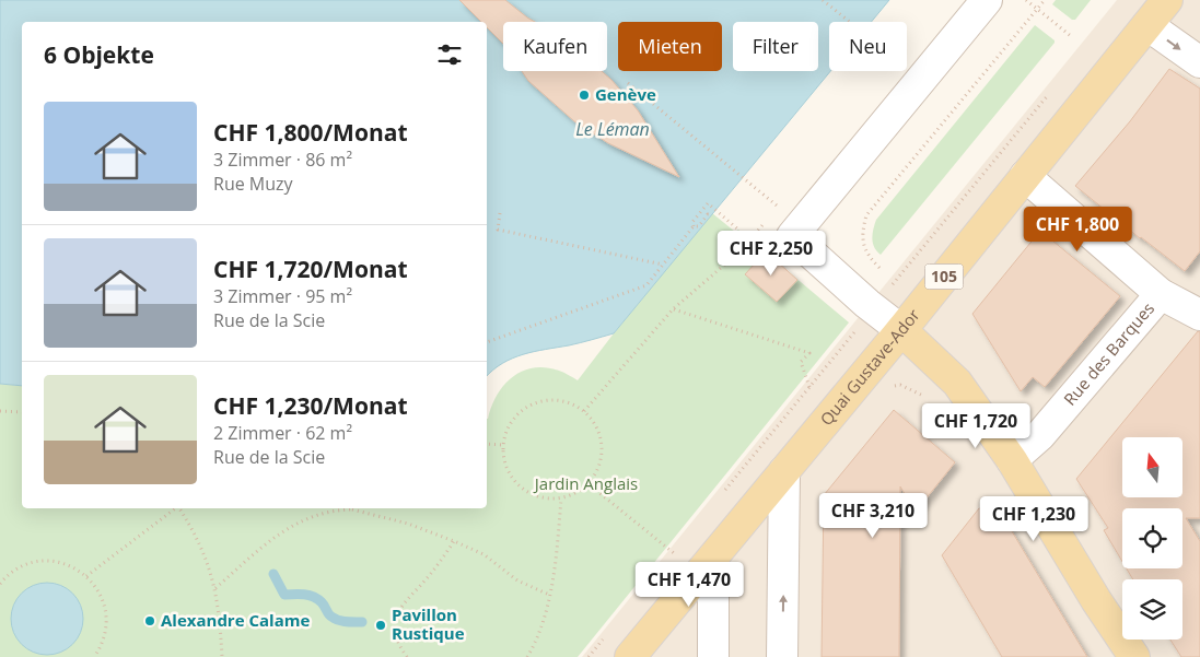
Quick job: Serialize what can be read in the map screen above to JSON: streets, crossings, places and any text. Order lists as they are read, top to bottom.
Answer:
{
  "streets": {
    "main road": ["105", "Quai Gustave-Ador"],
    "street": ["Rue des Barques"]
  },
  "water": ["Le Léman"],
  "parks": ["Jardin Anglais"],
  "places": ["Genève", "Alexandre Calame", "Pavillon Rustique"],
  "north": "top",
  "page": {
    "chip": [
      "Kaufen",
      "Mieten",
      "Filter",
      "Neu"
    ],
    "heading": "6 Objekte",
    "list": [
      {
        "name": "CHF 1,800/Monat",
        "note": "3 Zimmer · 86 m² · Rue Muzy"
      },
      {
        "name": "CHF 1,720/Monat",
        "note": "3 Zimmer · 95 m² · Rue de la Scie"
      },
      {
        "name": "CHF 1,230/Monat",
        "note": "2 Zimmer · 62 m² · Rue de la Scie"
      }
    ],
    "price": [
      "CHF 1,800",
      "CHF 2,250",
      "CHF 1,720",
      "CHF 3,210",
      "CHF 1,230",
      "CHF 1,470"
    ]
  }
}
